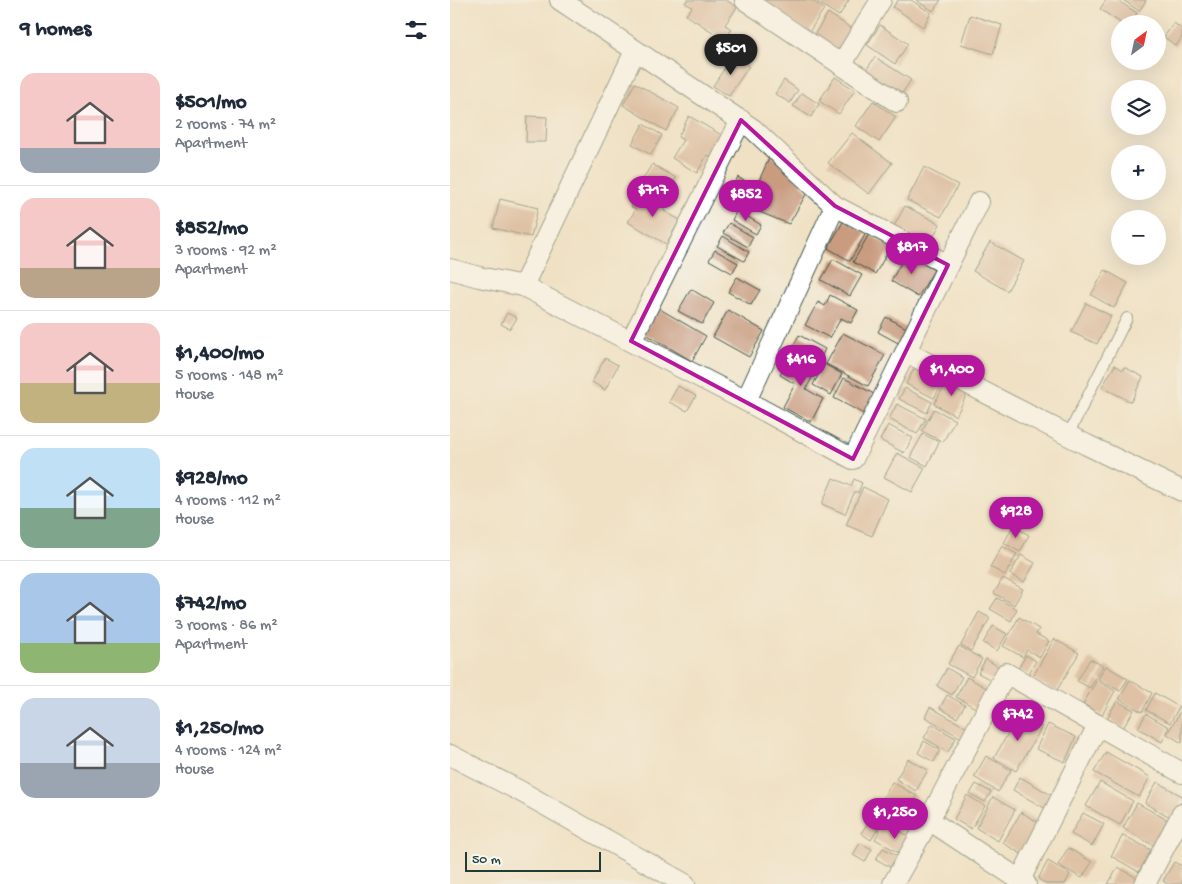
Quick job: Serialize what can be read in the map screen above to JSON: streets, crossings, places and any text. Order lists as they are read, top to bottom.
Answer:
{
  "scale_bar": "50 m",
  "north": "top right",
  "page": {
    "heading": "9 homes",
    "map_buttons": ["+", "−"],
    "price": [
      "$501",
      "$717",
      "$852",
      "$817",
      "$416",
      "$1,400",
      "$928",
      "$742",
      "$1,250"
    ],
    "list": [
      {
        "name": "$501/mo",
        "note": "2 rooms · 74 m² · Apartment"
      },
      {
        "name": "$852/mo",
        "note": "3 rooms · 92 m² · Apartment"
      },
      {
        "name": "$1,400/mo",
        "note": "5 rooms · 148 m² · House"
      },
      {
        "name": "$928/mo",
        "note": "4 rooms · 112 m² · House"
      },
      {
        "name": "$742/mo",
        "note": "3 rooms · 86 m² · Apartment"
      },
      {
        "name": "$1,250/mo",
        "note": "4 rooms · 124 m² · House"
      }
    ],
    "scale": "50 m"
  }
}
